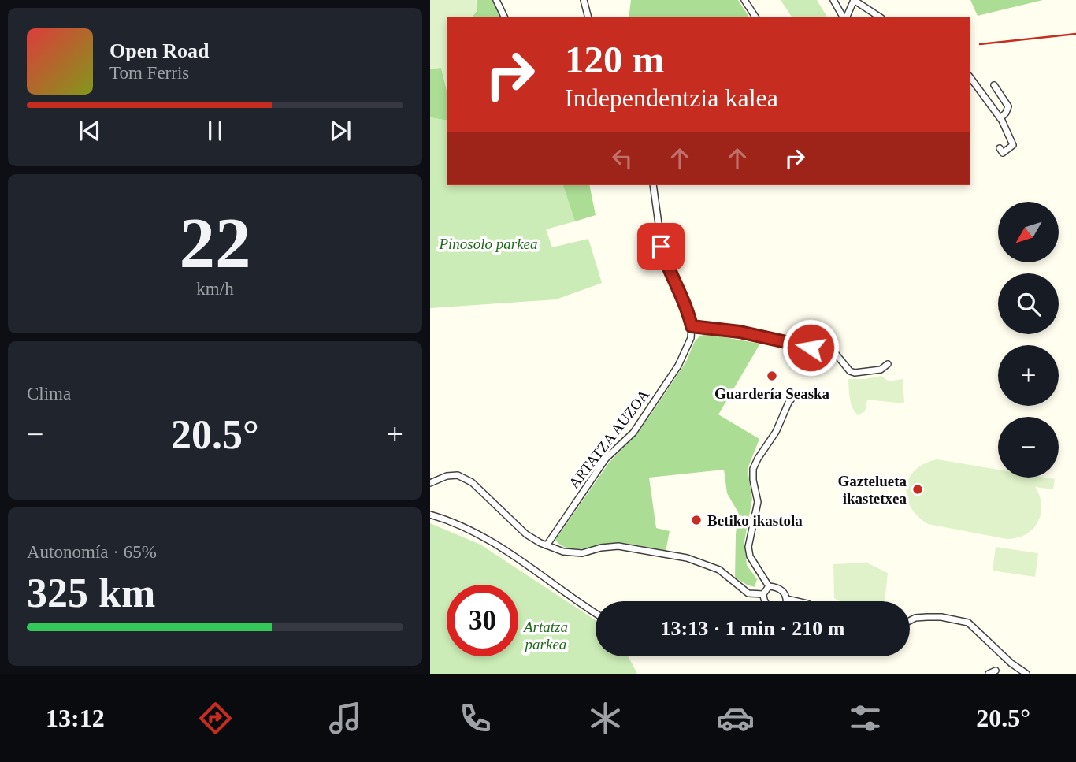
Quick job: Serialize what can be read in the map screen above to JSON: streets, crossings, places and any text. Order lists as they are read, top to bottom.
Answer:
{
  "streets": {
    "street": ["ARTATZA AUZOA"]
  },
  "parks": ["Pinosolo parkea", "Artatza parkea"],
  "places": ["Guardería Seaska", "Gaztelueta ikastetxea", "Betiko ikastola"],
  "north": "bottom left",
  "page": {
    "turn": ["120 m", "Independentzia kalea"],
    "song": ["Open Road", "Tom Ferris"],
    "tile": [
      ["22", "km/h"],
      "Clima",
      ["Autonomía · 65%", "325 km"]
    ],
    "map_buttons": ["+", "−"],
    "heat": ["−", "20.5°", "+"],
    "limit": "30",
    "trip": "13:13 · 1 min · 210 m",
    "tabs": ["13:12", "20.5°"]
  }
}
